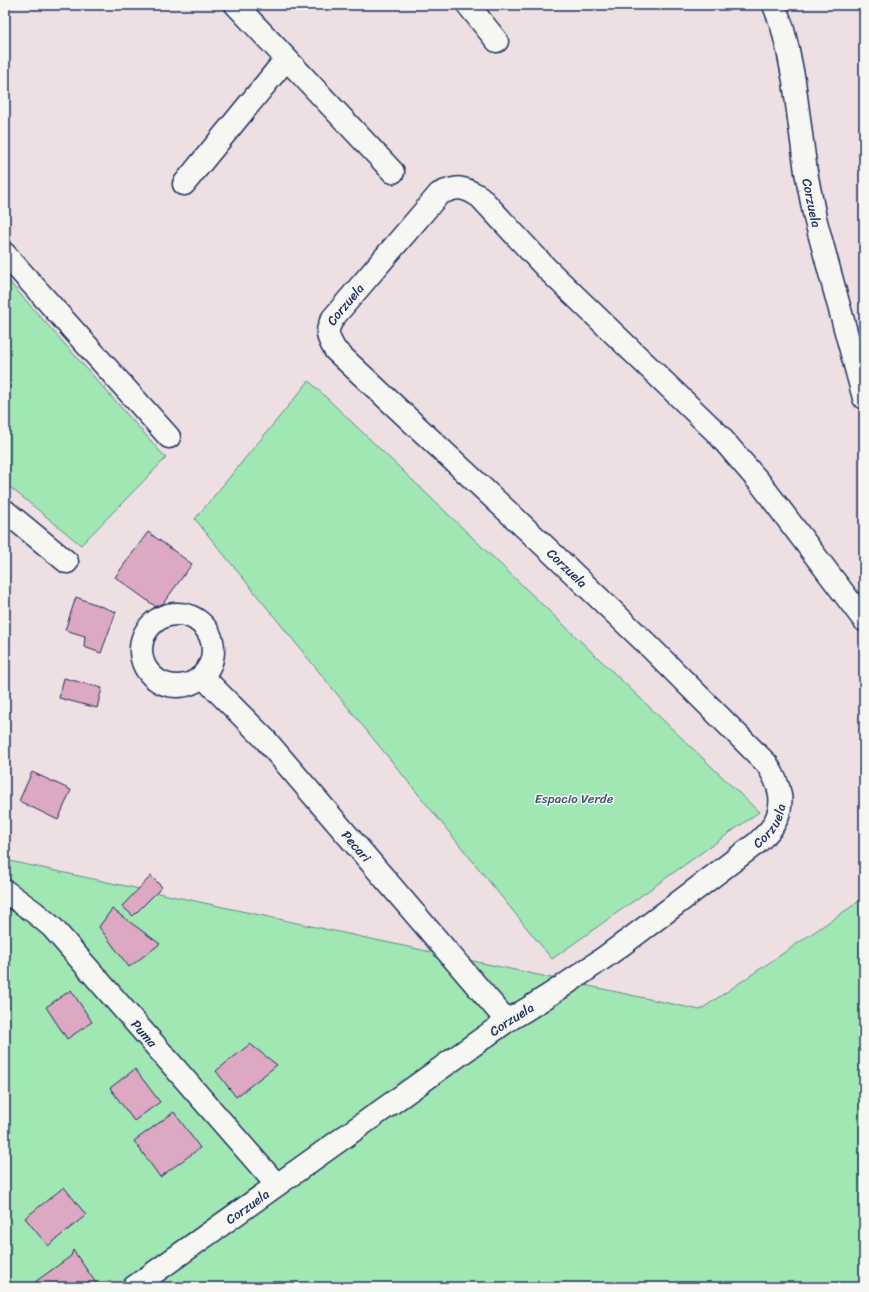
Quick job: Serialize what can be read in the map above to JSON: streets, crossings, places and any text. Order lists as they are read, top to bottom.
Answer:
{
  "streets": {
    "street": ["Corzuela", "Pecari", "Puma"]
  },
  "crossings": [
    ["Corzuela", "Pecari"],
    ["Corzuela", "Puma"]
  ],
  "parks": ["Espacio Verde"]
}
